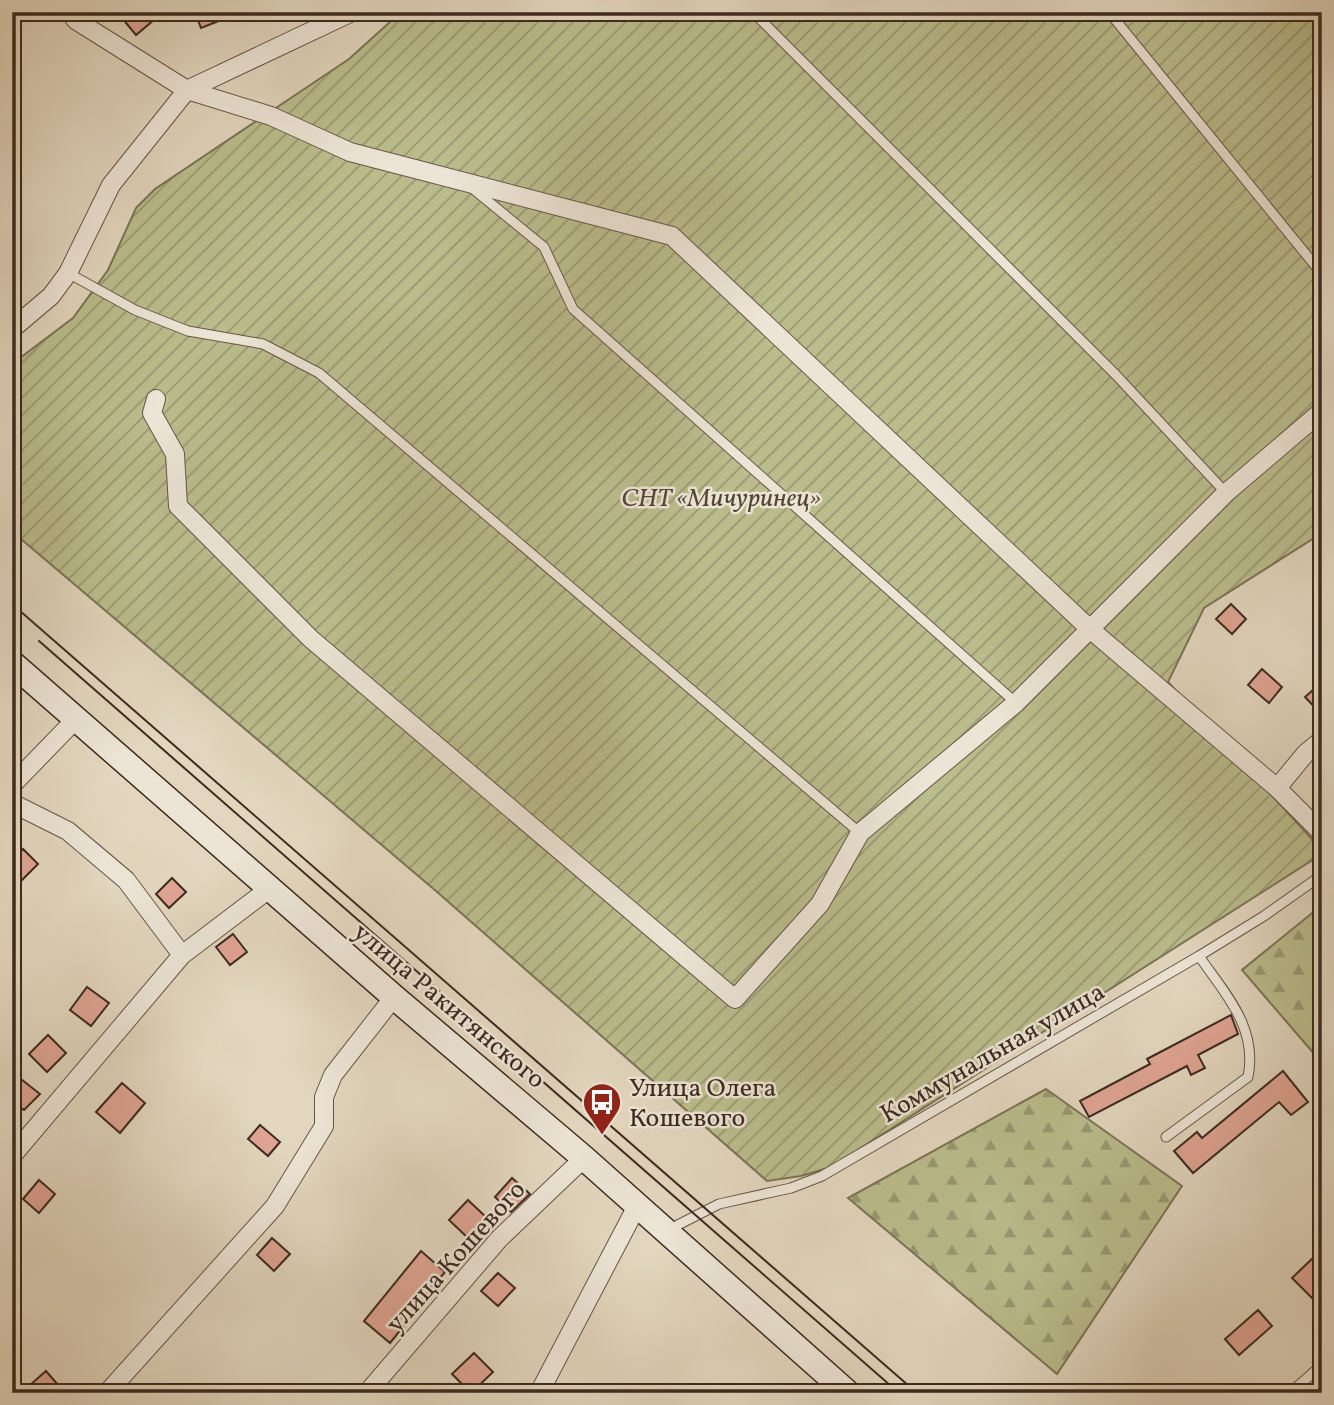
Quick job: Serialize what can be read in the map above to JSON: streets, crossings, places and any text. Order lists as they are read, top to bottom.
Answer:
{
  "streets": {
    "main road": ["улица Ракитянского"],
    "street": ["улица Кошевого"],
    "lane": ["Коммунальная улица"]
  },
  "crossings": [
    ["улица Ракитянского", "Коммунальная улица"],
    ["улица Ракитянского", "улица Кошевого"]
  ],
  "parks": ["СНТ «Мичуринец»"],
  "places": {
    "bus stop": ["Улица Олега Кошевого"]
  }
}
